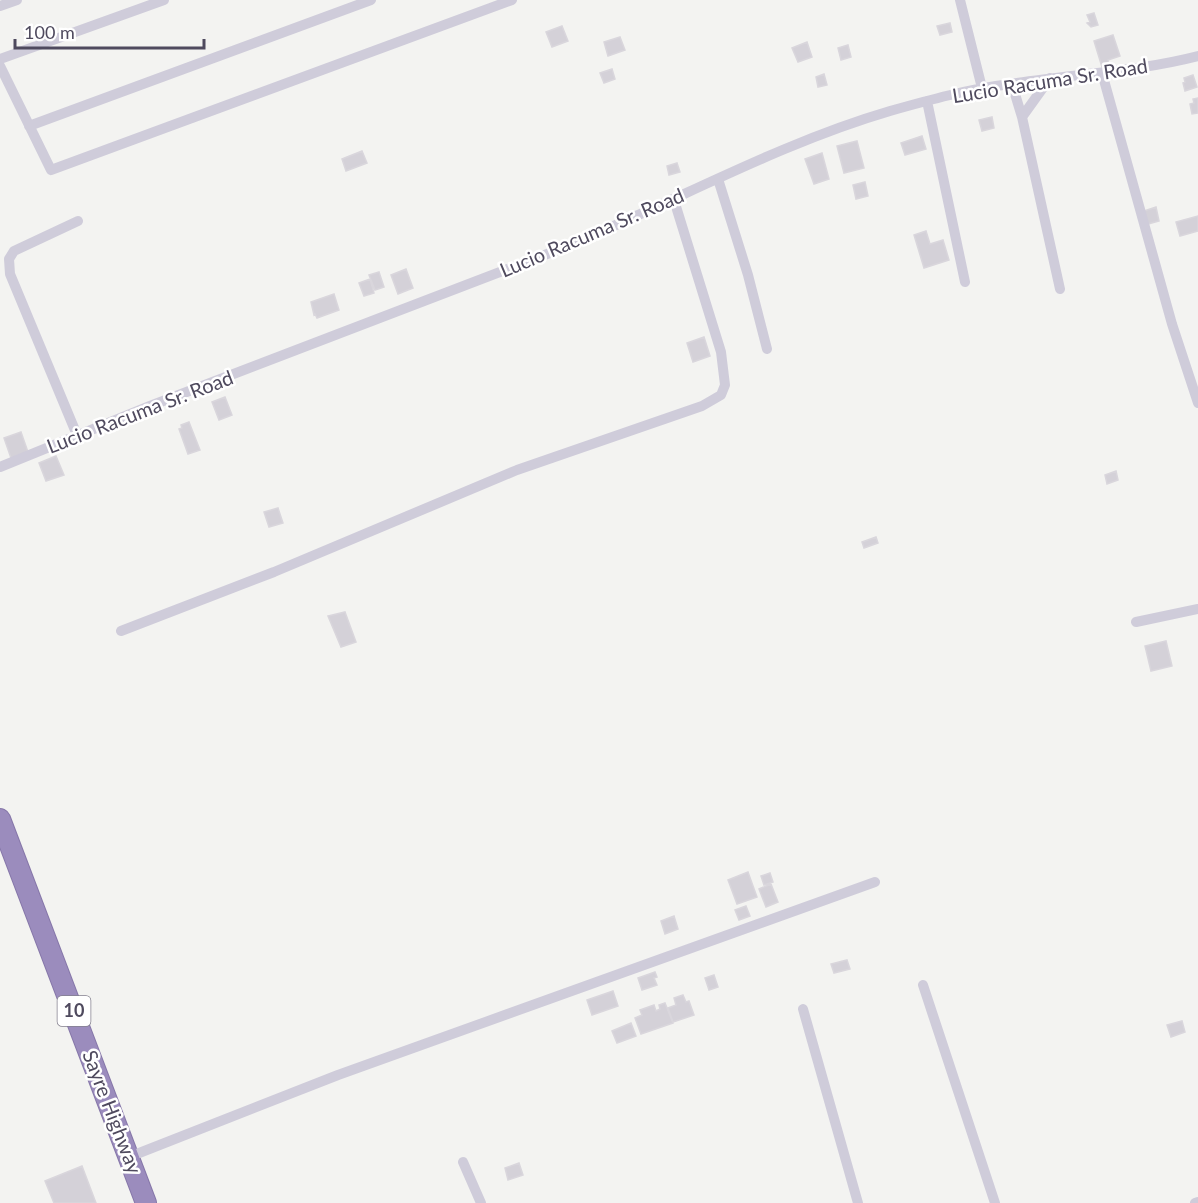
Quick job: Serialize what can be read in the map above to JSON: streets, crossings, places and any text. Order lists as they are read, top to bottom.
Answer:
{
  "streets": {
    "highway": ["10", "Sayre Highway"],
    "street": ["Lucio Racuma Sr. Road"]
  },
  "scale_bar": "100 m"
}
